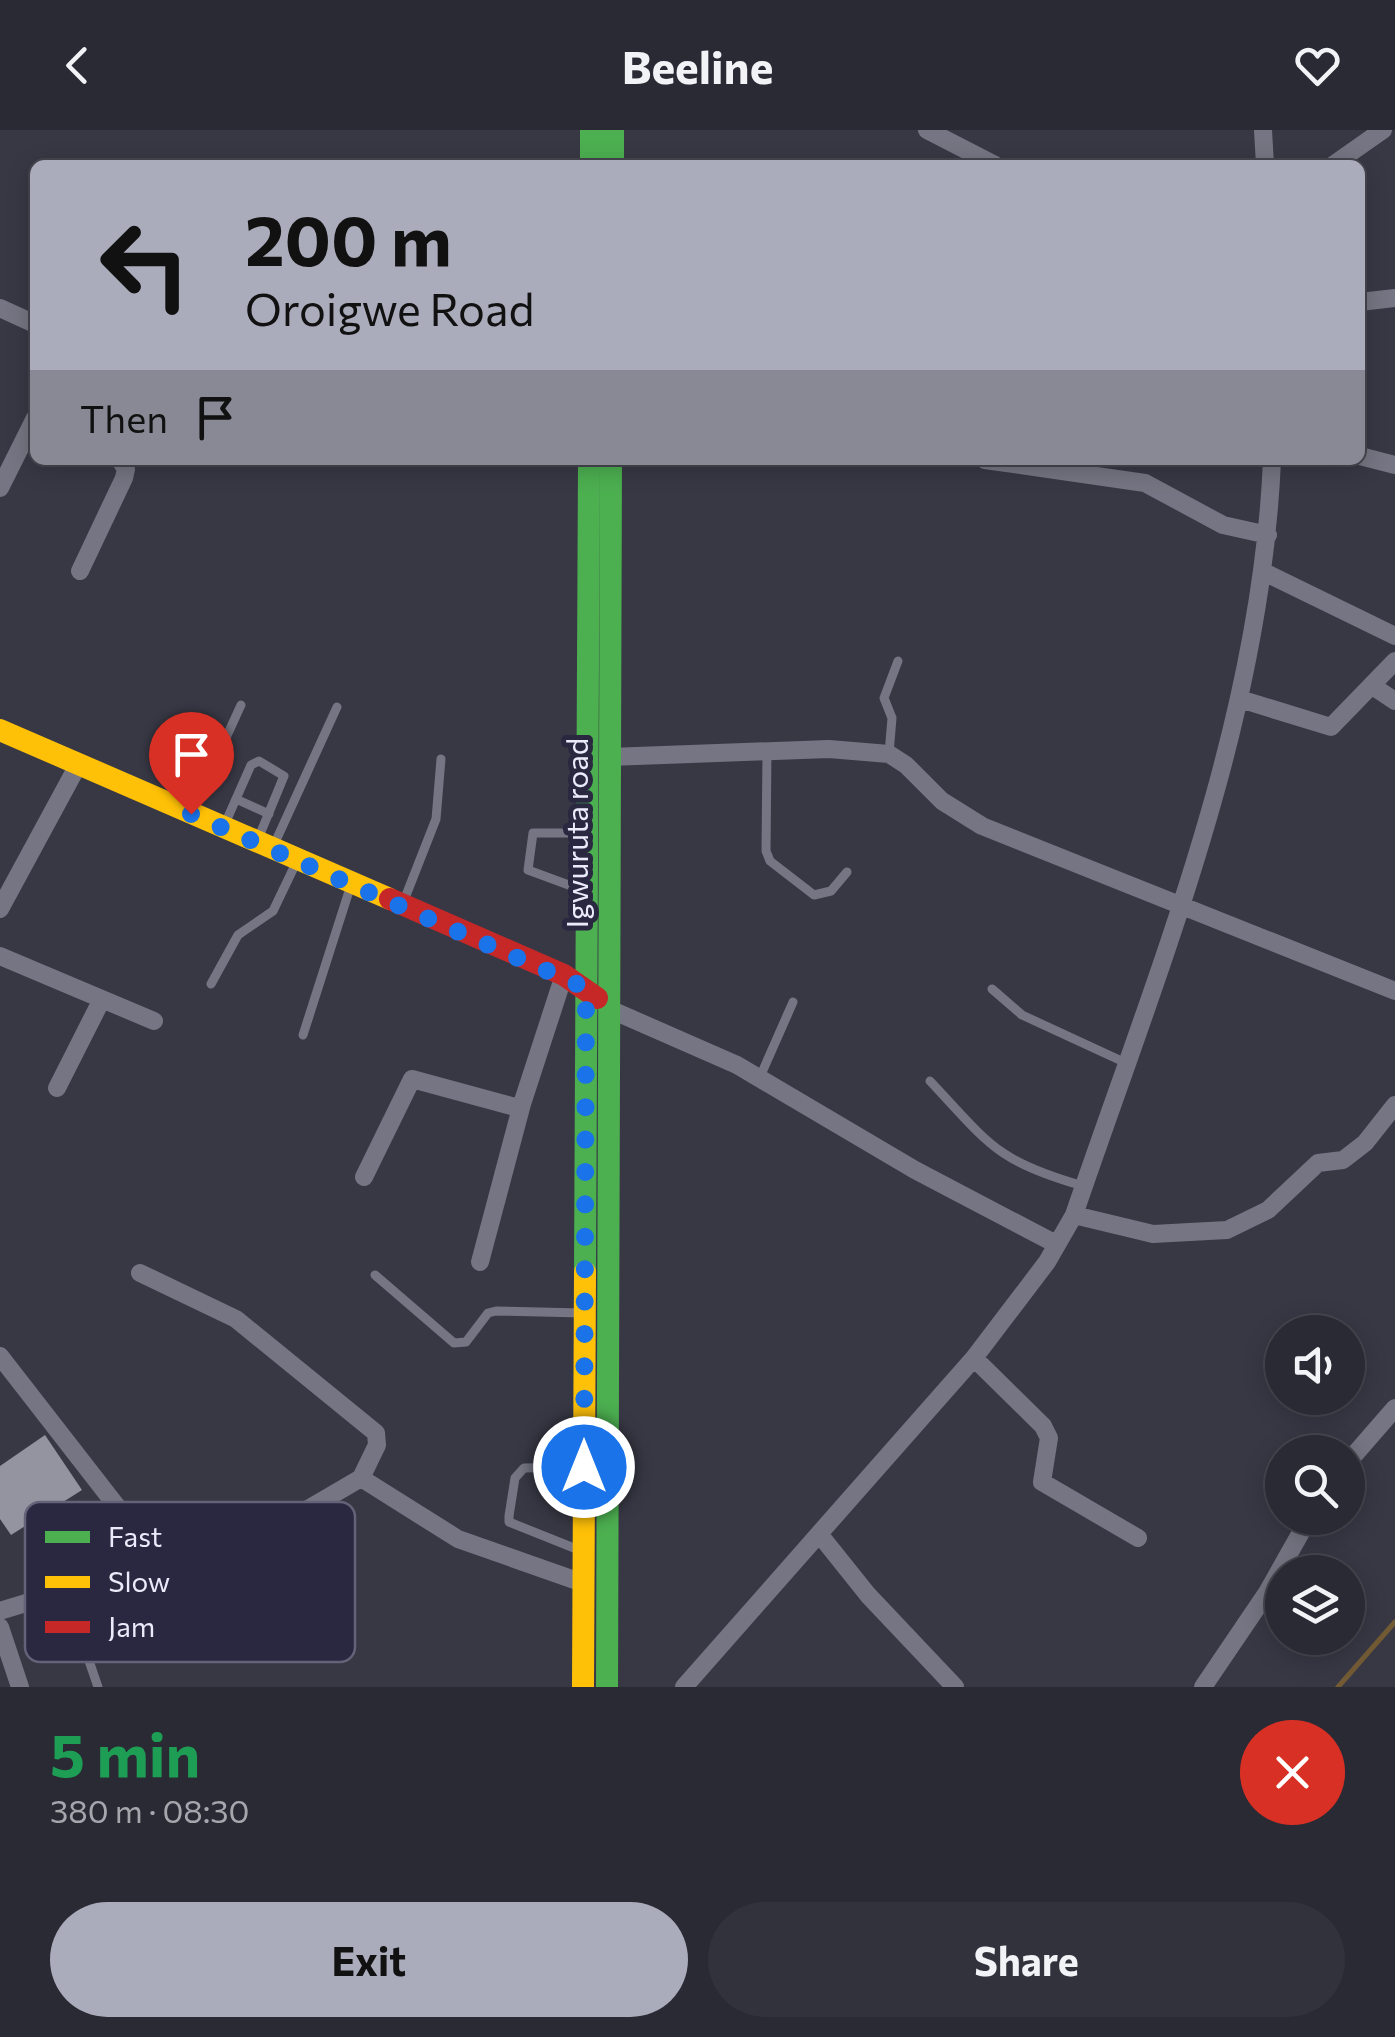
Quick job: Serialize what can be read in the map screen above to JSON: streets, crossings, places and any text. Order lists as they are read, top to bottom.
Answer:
{
  "streets": {
    "main road": ["Igwuruta road"]
  },
  "legend": ["Fast", "Slow", "Jam"],
  "page": {
    "header": "Beeline",
    "turn": ["200 m", "Oroigwe Road"],
    "then": "Then",
    "heading": ["5 min", "380 m · 08:30"],
    "buttons": ["Exit", "Share"]
  }
}
